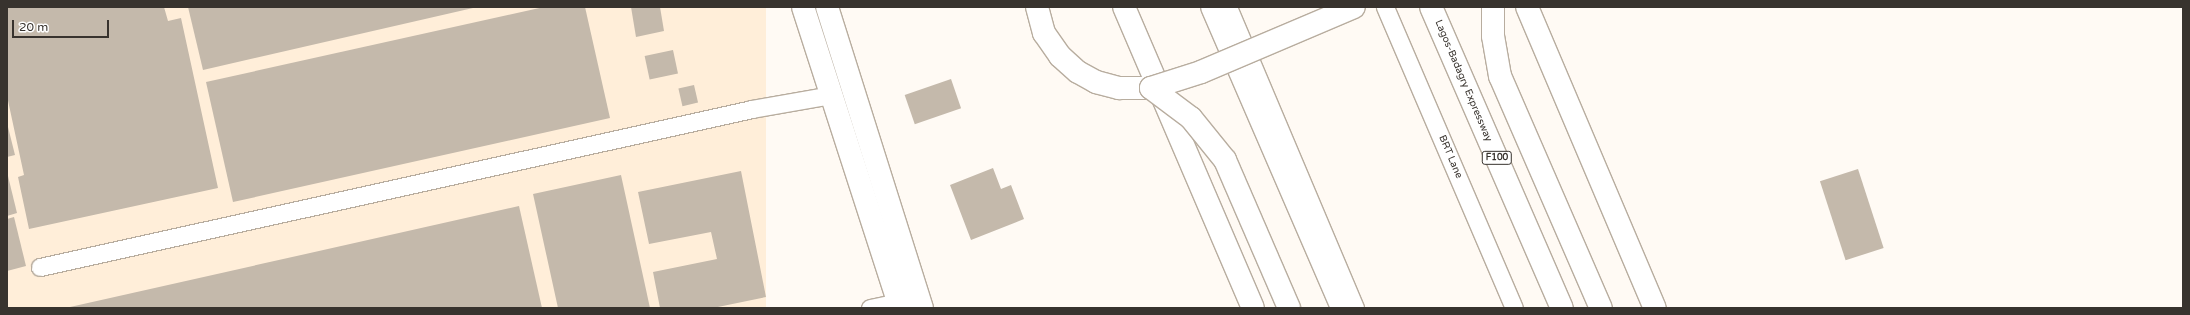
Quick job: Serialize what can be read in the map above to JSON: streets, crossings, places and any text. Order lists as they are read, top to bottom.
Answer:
{
  "streets": {
    "main road": ["Lagos-Badagry Expressway", "F100"],
    "lane": ["BRT Lane"]
  },
  "scale_bar": "20 m"
}
